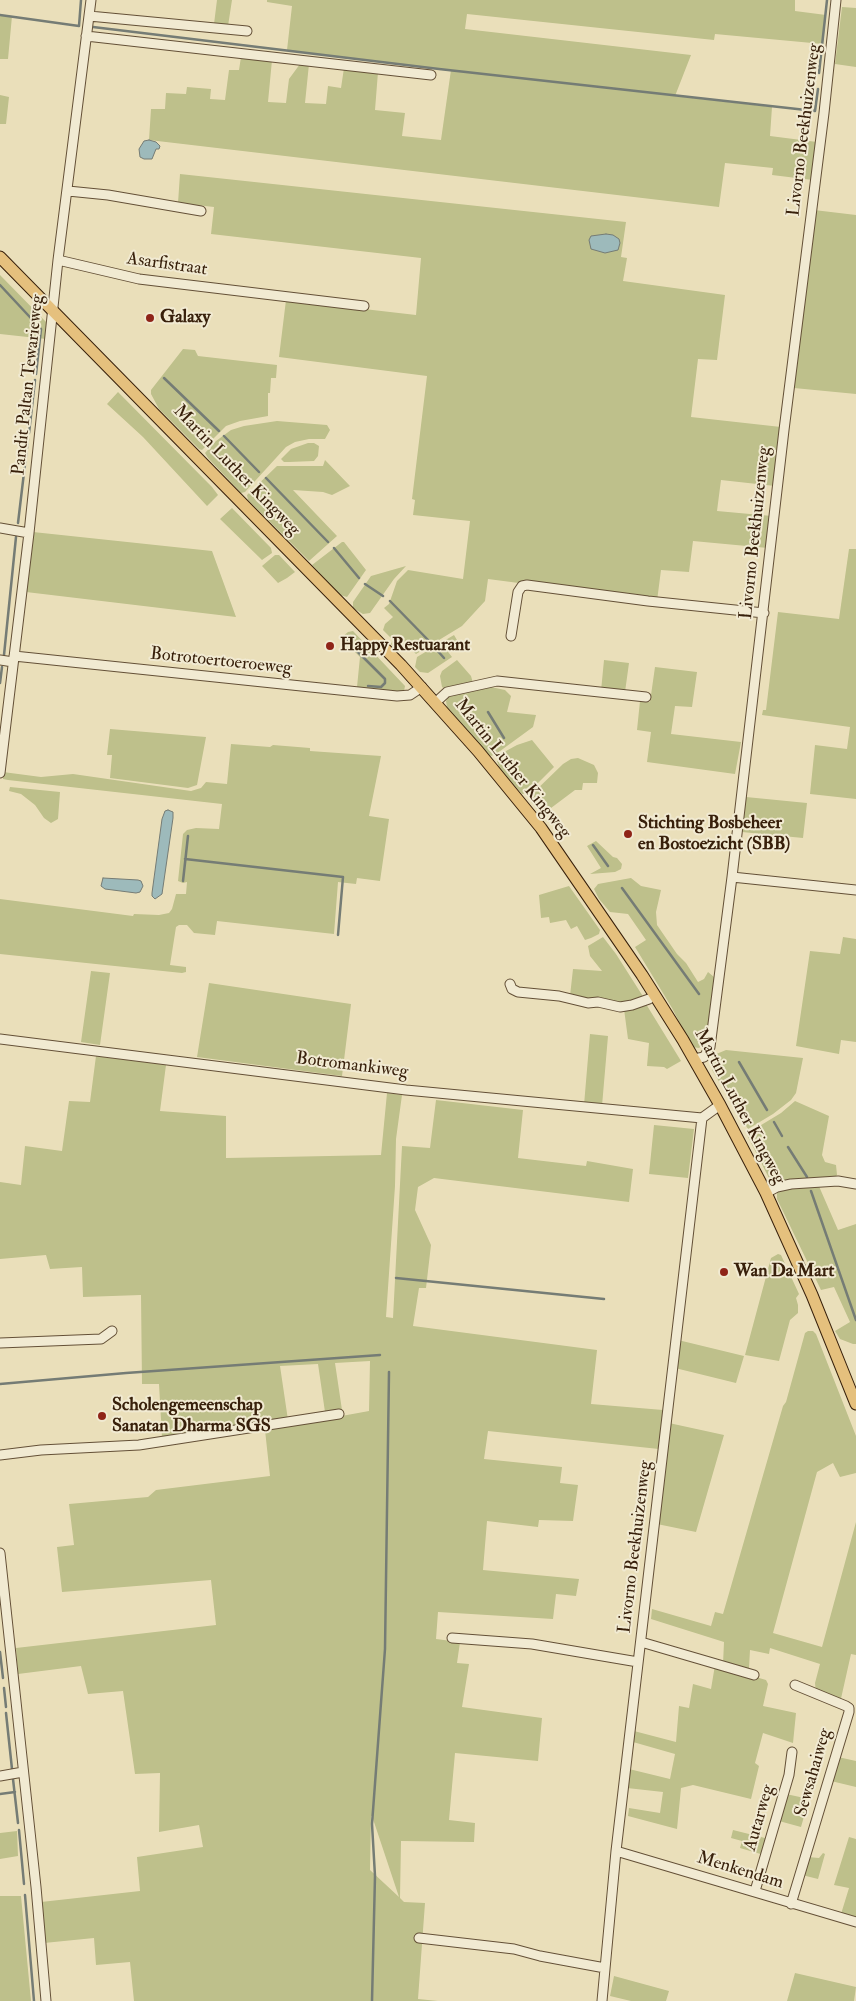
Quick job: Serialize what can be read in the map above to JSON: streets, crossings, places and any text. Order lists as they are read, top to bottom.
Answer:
{
  "streets": {
    "main road": ["Martin Luther Kingweg"],
    "street": [
      "Livorno Beekhuizenweg",
      "Asarfistraat",
      "Pandit Paltan Tewarieweg",
      "Botrotoertoeroeweg",
      "Botromankiweg",
      "Sewsahaiweg",
      "Autarweg",
      "Menkendam"
    ]
  },
  "crossings": [
    ["Livorno Beekhuizenweg", "Martin Luther Kingweg"],
    ["Livorno Beekhuizenweg", "Botromankiweg"],
    ["Livorno Beekhuizenweg", "Menkendam"],
    ["Asarfistraat", "Pandit Paltan Tewarieweg"],
    ["Pandit Paltan Tewarieweg", "Martin Luther Kingweg"],
    ["Pandit Paltan Tewarieweg", "Botrotoertoeroeweg"],
    ["Martin Luther Kingweg", "Botrotoertoeroeweg"],
    ["Sewsahaiweg", "Menkendam"],
    ["Autarweg", "Menkendam"]
  ],
  "places": [
    "Galaxy",
    "Happy Restuarant",
    "Stichting Bosbeheer en Bostoezicht (SBB)",
    "Wan Da Mart",
    "Scholengemeenschap Sanatan Dharma SGS"
  ]
}
